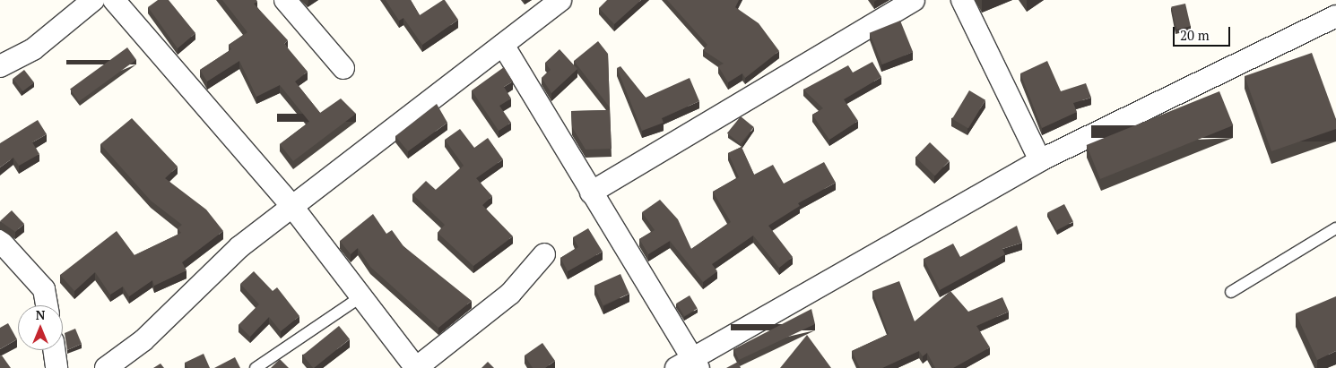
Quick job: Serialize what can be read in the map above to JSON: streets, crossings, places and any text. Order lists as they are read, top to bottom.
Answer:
{
  "scale_bar": "20 m",
  "north": "top"
}
